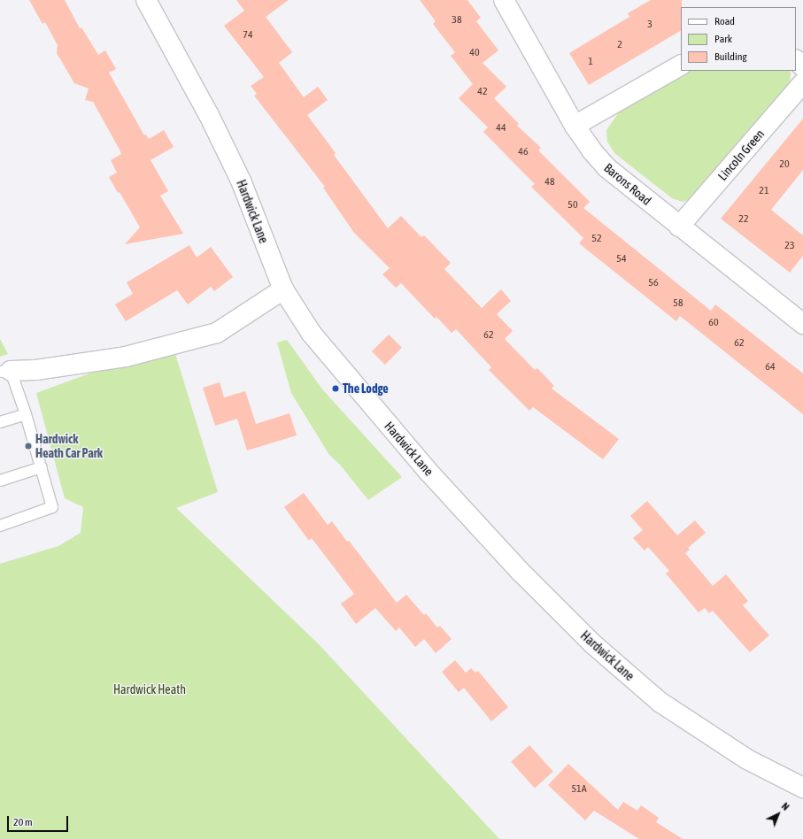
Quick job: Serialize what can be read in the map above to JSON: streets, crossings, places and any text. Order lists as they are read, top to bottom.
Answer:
{
  "streets": {
    "street": ["Lincoln Green", "Barons Road", "Hardwick Lane"]
  },
  "crossings": [
    ["Lincoln Green", "Barons Road"]
  ],
  "parks": ["Hardwick Heath"],
  "places": ["The Lodge", "Hardwick Heath Car Park"],
  "house_numbers": [
    "38",
    "3",
    "74",
    "2",
    "40",
    "1",
    "42",
    "44",
    "46",
    "20",
    "48",
    "21",
    "50",
    "22",
    "52",
    "23",
    "54",
    "56",
    "58",
    "60",
    "62",
    "62",
    "64",
    "51A"
  ],
  "legend": ["Road", "Park", "Building"],
  "scale_bar": "20 m",
  "north": "top right"
}
